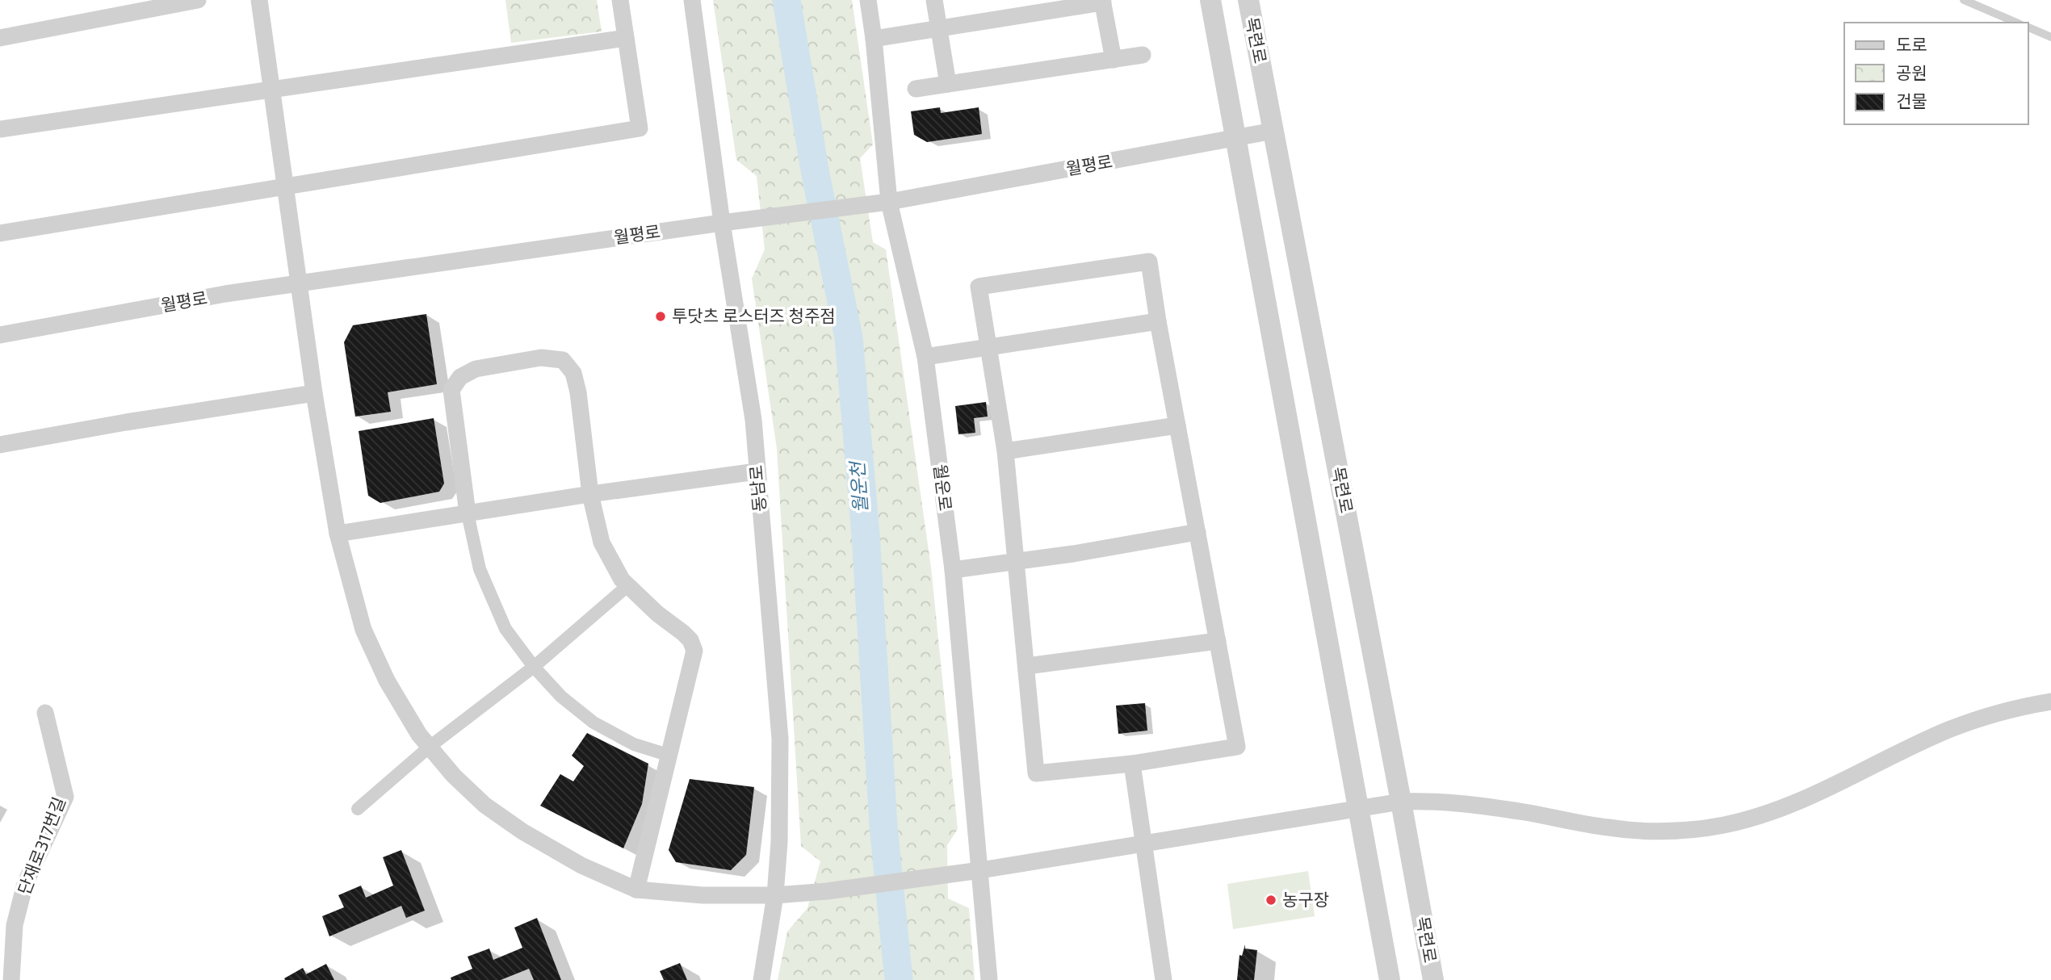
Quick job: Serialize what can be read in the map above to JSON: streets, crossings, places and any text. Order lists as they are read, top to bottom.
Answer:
{
  "streets": {
    "street": [
      "목련로",
      "월평로",
      "월운로",
      "동남로",
      "단재로317번길"
    ]
  },
  "crossings": [
    ["목련로", "월평로"],
    ["월평로", "월운로"],
    ["월평로", "동남로"]
  ],
  "water": ["월운천"],
  "places": ["투닷츠 로스터즈 청주점", "농구장"],
  "legend": ["도로", "공원", "건물"]
}
